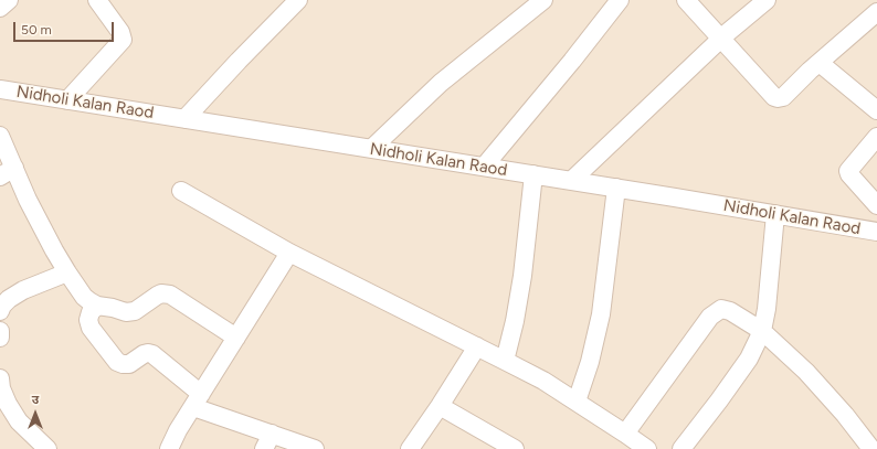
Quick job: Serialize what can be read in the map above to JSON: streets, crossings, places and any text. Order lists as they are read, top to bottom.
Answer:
{
  "streets": {
    "street": ["Nidholi Kalan Raod"]
  },
  "scale_bar": "50 m",
  "north": "top"
}
